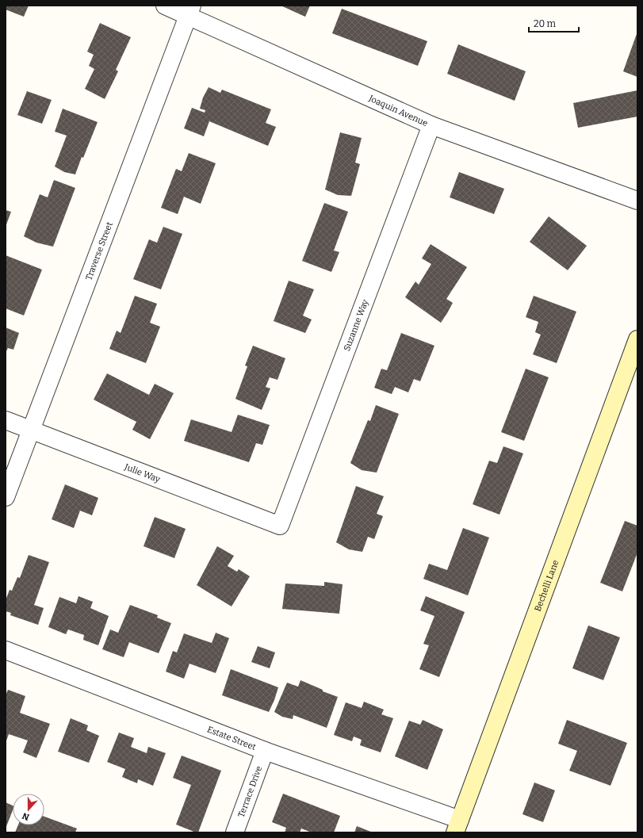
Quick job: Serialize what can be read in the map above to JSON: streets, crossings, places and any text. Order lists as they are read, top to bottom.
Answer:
{
  "streets": {
    "main road": ["Bechelli Lane"],
    "street": [
      "Joaquin Avenue",
      "Traverse Street",
      "Suzanne Way",
      "Julie Way",
      "Estate Street",
      "Terrace Drive"
    ]
  },
  "crossings": [
    ["Joaquin Avenue", "Traverse Street"],
    ["Joaquin Avenue", "Suzanne Way"],
    ["Traverse Street", "Julie Way"],
    ["Suzanne Way", "Julie Way"],
    ["Bechelli Lane", "Estate Street"],
    ["Estate Street", "Terrace Drive"]
  ],
  "scale_bar": "20 m",
  "north": "bottom"
}
